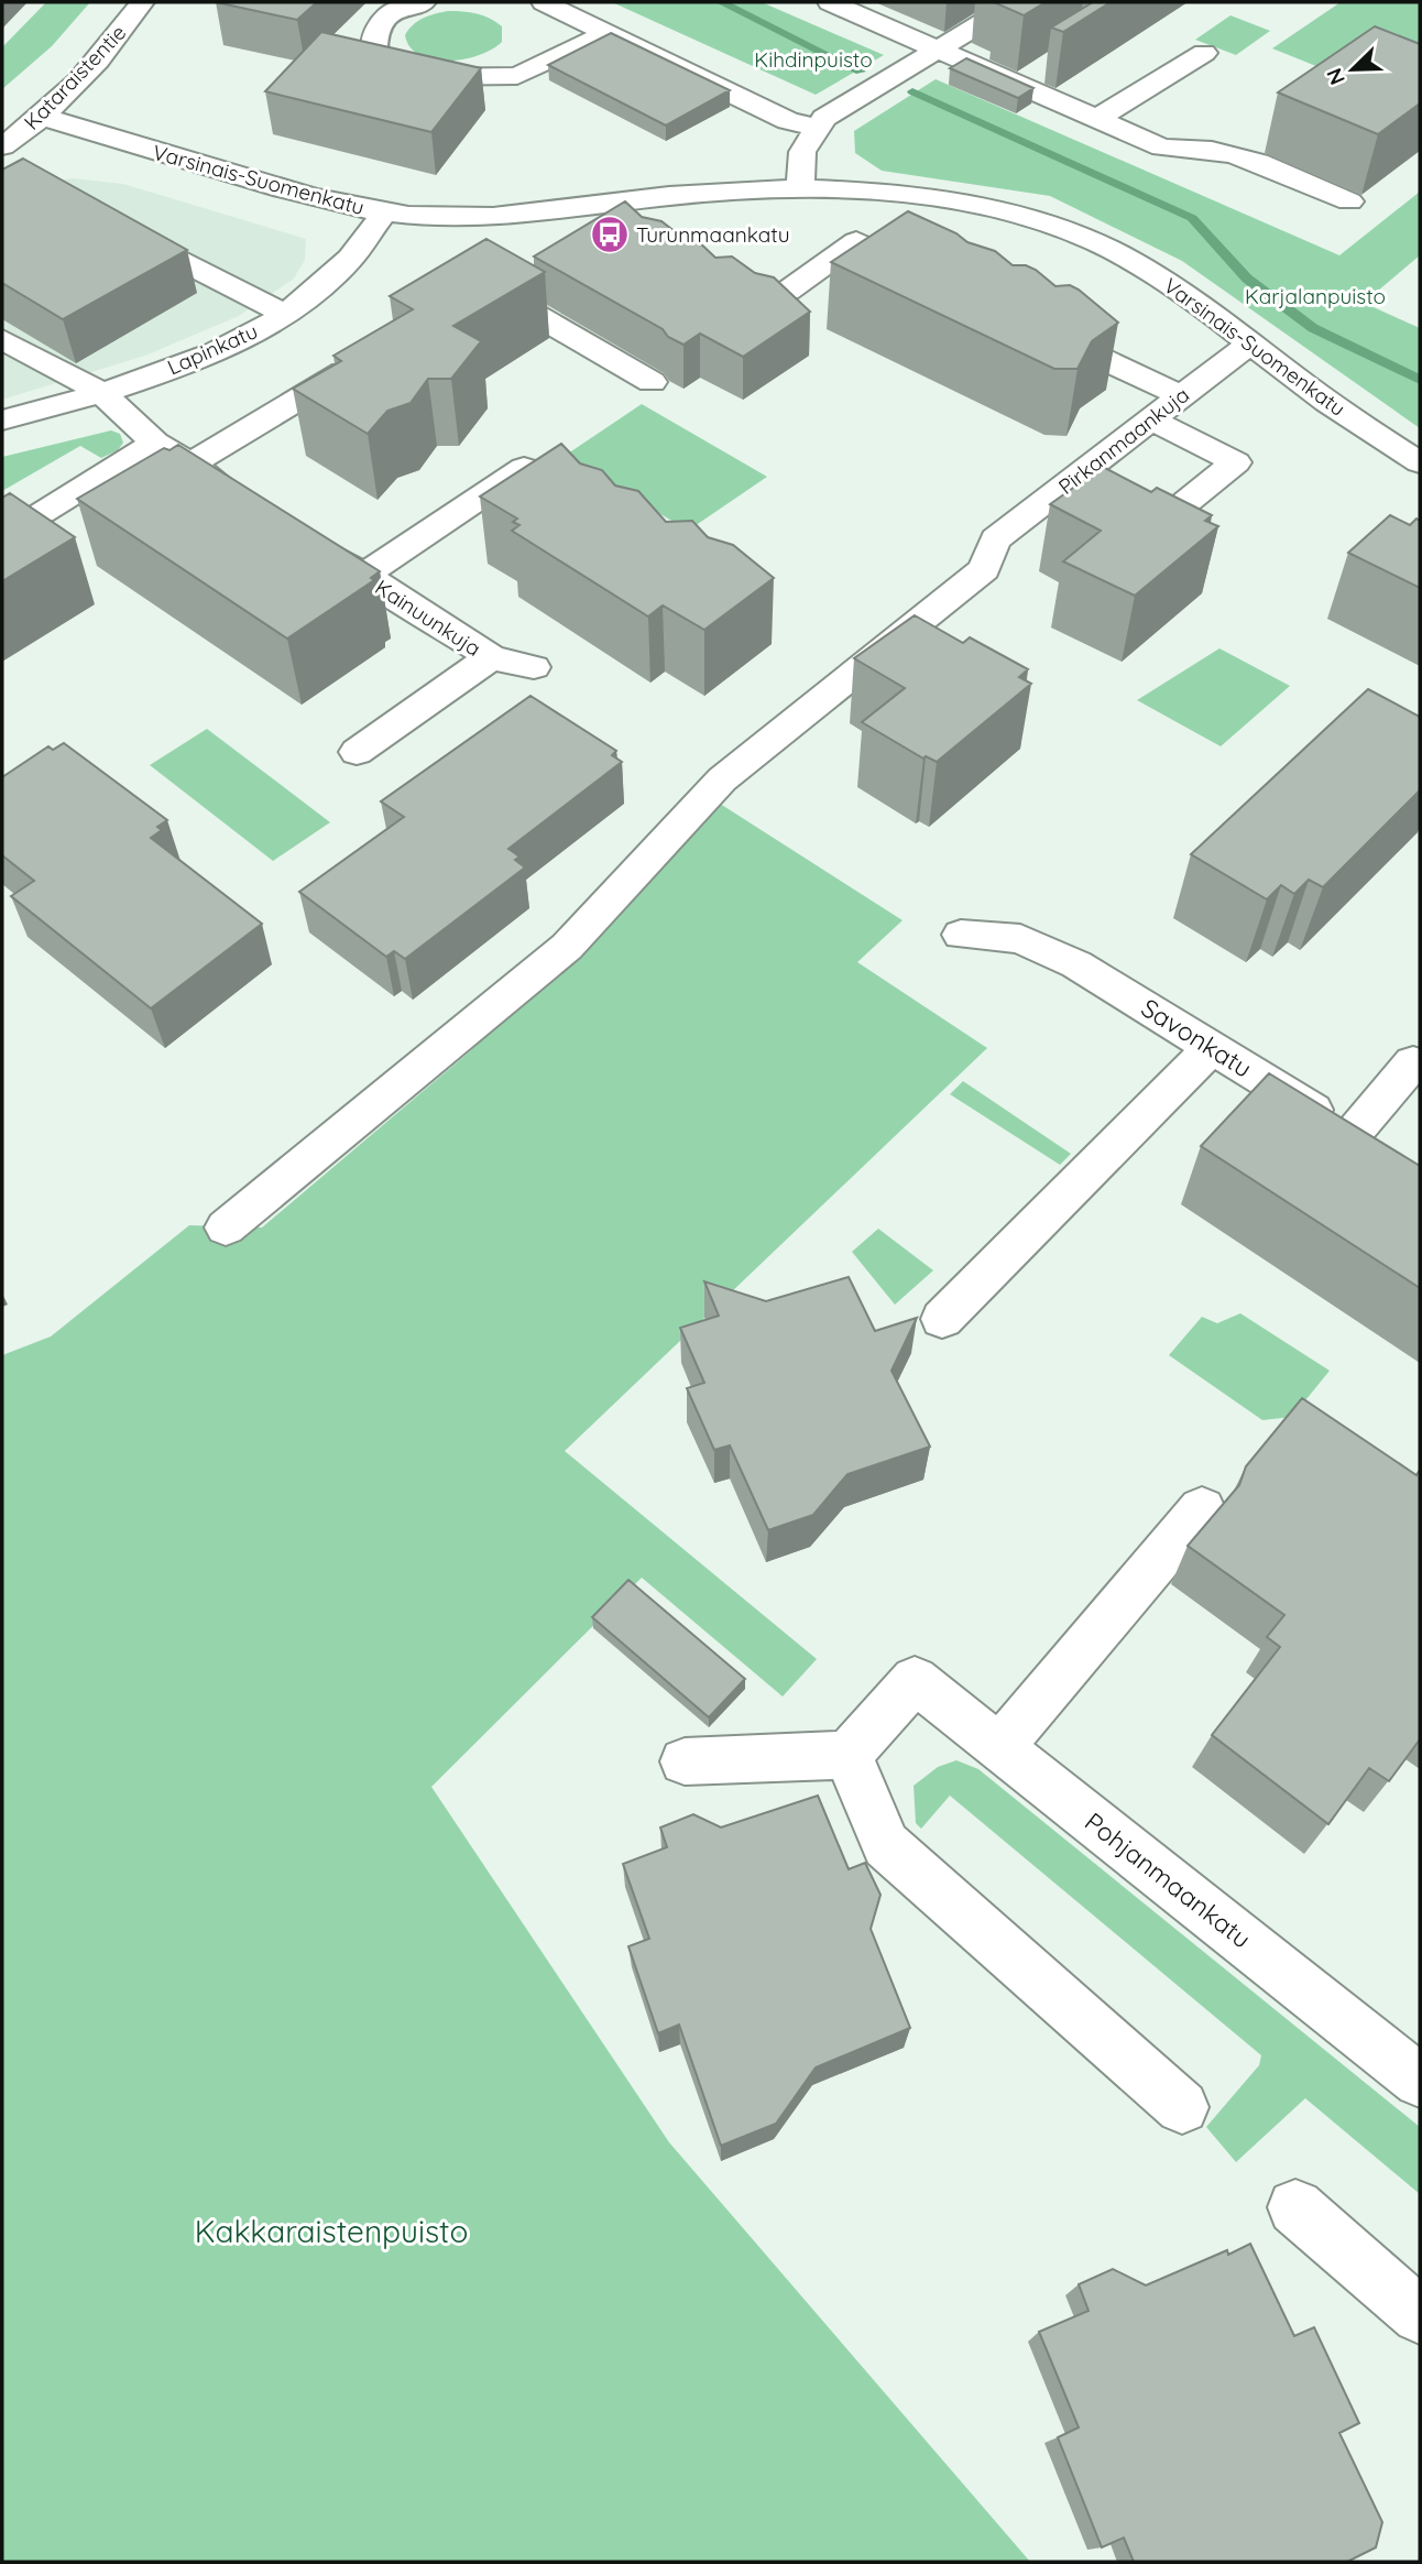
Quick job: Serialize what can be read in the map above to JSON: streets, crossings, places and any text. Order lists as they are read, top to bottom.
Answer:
{
  "streets": {
    "street": [
      "Kataraistentie",
      "Varsinais-Suomenkatu",
      "Lapinkatu",
      "Pirkanmaankuja",
      "Kainuunkuja",
      "Savonkatu",
      "Pohjanmaankatu"
    ]
  },
  "crossings": [
    ["Kataraistentie", "Varsinais-Suomenkatu"],
    ["Varsinais-Suomenkatu", "Lapinkatu"],
    ["Varsinais-Suomenkatu", "Pirkanmaankuja"]
  ],
  "parks": ["Kihdinpuisto", "Karjalanpuisto", "Kakkaraistenpuisto"],
  "places": {
    "bus stop": ["Turunmaankatu"]
  },
  "north": "bottom left"
}
